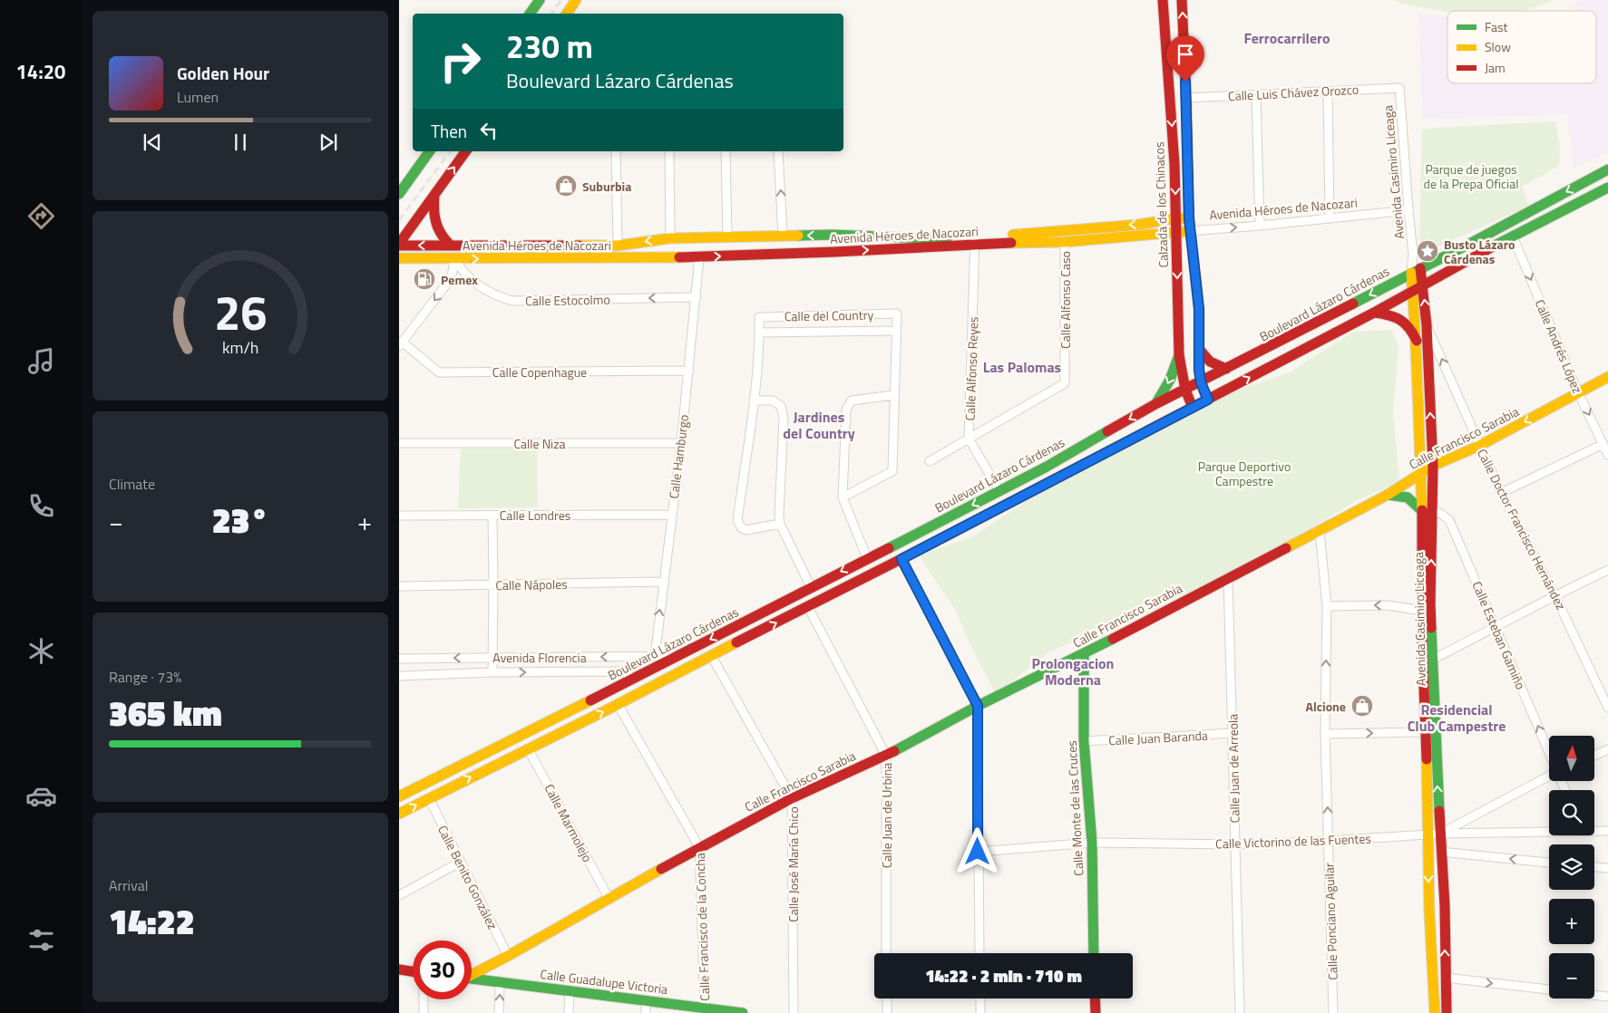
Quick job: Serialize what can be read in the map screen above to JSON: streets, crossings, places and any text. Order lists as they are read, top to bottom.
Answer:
{
  "streets": {
    "main road": [
      "Avenida Casimiro Liceaga",
      "Calzada de los Chinacos",
      "Avenida Héroes de Nacozari",
      "Boulevard Lázaro Cárdenas",
      "Calle Francisco Sarabia",
      "Calle Monte de las Cruces",
      "Calle Guadalupe Victoria"
    ],
    "street": [
      "Calle Luis Chávez Orozco",
      "Calle Estocolmo",
      "Calle Alfonso Caso",
      "Calle del Country",
      "Calle Andrés López",
      "Calle Alfonso Reyes",
      "Calle Copenhague",
      "Calle Niza",
      "Calle Hamburgo",
      "Calle Londres",
      "Calle Doctor Francisco Hernández",
      "Calle Nápoles",
      "Calle Esteban Gamiño",
      "Avenida Florencia",
      "Calle Juan Baranda",
      "Calle Juan de Arreola",
      "Calle Juan de Urbina",
      "Calle Marmolejo",
      "Calle Victorino de las Fuentes",
      "Calle José María Chico",
      "Calle Benito González",
      "Calle Ponciano Aguilar",
      "Calle Francisco de la Concha"
    ]
  },
  "crossings": [
    ["Calle Luis Chávez Orozco", "Avenida Casimiro Liceaga"],
    ["Avenida Casimiro Liceaga", "Avenida Héroes de Nacozari"],
    ["Avenida Casimiro Liceaga", "Boulevard Lázaro Cárdenas"],
    ["Avenida Casimiro Liceaga", "Calle Francisco Sarabia"],
    ["Avenida Casimiro Liceaga", "Calle Doctor Francisco Hernández"],
    ["Avenida Casimiro Liceaga", "Calle Esteban Gamiño"],
    ["Avenida Casimiro Liceaga", "Calle Victorino de las Fuentes"],
    ["Calzada de los Chinacos", "Avenida Héroes de Nacozari"],
    ["Calzada de los Chinacos", "Boulevard Lázaro Cárdenas"],
    ["Avenida Héroes de Nacozari", "Calle Estocolmo"],
    ["Avenida Héroes de Nacozari", "Calle Alfonso Caso"],
    ["Avenida Héroes de Nacozari", "Calle Alfonso Reyes"],
    ["Avenida Héroes de Nacozari", "Calle Hamburgo"],
    ["Calle Estocolmo", "Calle Hamburgo"],
    ["Calle Alfonso Caso", "Calle Alfonso Reyes"],
    ["Boulevard Lázaro Cárdenas", "Calle Alfonso Reyes"],
    ["Boulevard Lázaro Cárdenas", "Avenida Florencia"],
    ["Calle Andrés López", "Calle Francisco Sarabia"],
    ["Calle Copenhague", "Calle Hamburgo"],
    ["Calle Francisco Sarabia", "Calle Doctor Francisco Hernández"],
    ["Calle Francisco Sarabia", "Calle Juan de Arreola"],
    ["Calle Francisco Sarabia", "Calle Monte de las Cruces"],
    ["Calle Francisco Sarabia", "Calle Juan de Urbina"],
    ["Calle Francisco Sarabia", "Calle Marmolejo"],
    ["Calle Francisco Sarabia", "Calle José María Chico"],
    ["Calle Francisco Sarabia", "Calle Benito González"],
    ["Calle Francisco Sarabia", "Calle Ponciano Aguilar"],
    ["Calle Francisco Sarabia", "Calle Francisco de la Concha"],
    ["Calle Niza", "Calle Hamburgo"],
    ["Calle Hamburgo", "Calle Londres"],
    ["Calle Hamburgo", "Calle Nápoles"],
    ["Calle Hamburgo", "Avenida Florencia"],
    ["Calle Juan Baranda", "Calle Juan de Arreola"],
    ["Calle Juan Baranda", "Calle Monte de las Cruces"],
    ["Calle Juan de Arreola", "Calle Victorino de las Fuentes"],
    ["Calle Monte de las Cruces", "Calle Victorino de las Fuentes"],
    ["Calle Victorino de las Fuentes", "Calle Ponciano Aguilar"],
    ["Calle Francisco de la Concha", "Calle Guadalupe Victoria"]
  ],
  "one_way": [
    "Calle Estocolmo",
    "Calle Andrés López",
    "Calle Esteban Gamiño",
    "Calle Ponciano Aguilar"
  ],
  "districts": [
    "Ferrocarrilero",
    "Las Palomas",
    "Jardines del Country",
    "Prolongacion Moderna",
    "Residencial Club Campestre"
  ],
  "parks": ["Parque de juegos de la Prepa Oficial", "Parque Deportivo Campestre"],
  "places": {
    "shop": ["Suburbia", "Alcione"],
    "place": ["Busto Lázaro Cárdenas"],
    "fuel station": ["Pemex"]
  },
  "legend": ["Fast", "Slow", "Jam"],
  "north": "top",
  "page": {
    "tabs": "14:20",
    "turn": ["230 m", "Boulevard Lázaro Cárdenas"],
    "song": ["Golden Hour", "Lumen"],
    "then": "Then",
    "tile": [
      "Climate",
      ["Range · 73%", "365 km"],
      ["Arrival", "14:22"]
    ],
    "heat": ["−", "23°", "+"],
    "map_buttons": ["+", "−"],
    "limit": "30",
    "trip": "14:22 · 2 min · 710 m",
    "gauge": ["26", "km/h"]
  }
}
